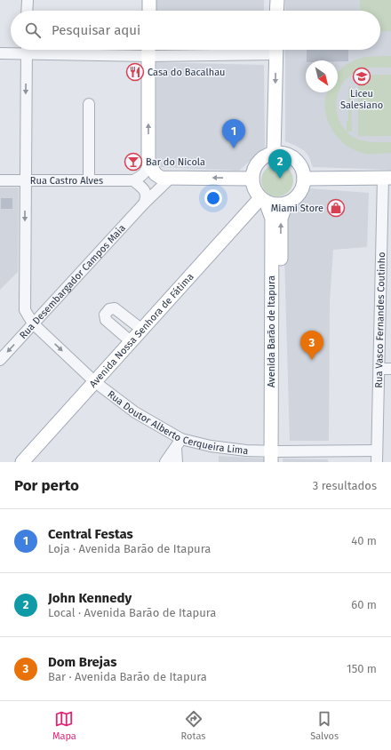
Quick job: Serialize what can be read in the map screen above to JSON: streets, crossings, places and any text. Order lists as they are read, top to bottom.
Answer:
{
  "streets": {
    "main road": ["Avenida Nossa Senhora de Fátima", "Avenida Barão de Itapura"],
    "street": [
      "Rua Castro Alves",
      "Rua Desembargador Campos Maia",
      "Rua Vasco Fernandes Coutinho",
      "Rua Doutor Alberto Cerqueira Lima"
    ]
  },
  "crossings": [
    ["Rua Castro Alves", "Rua Doutor Alberto Cerqueira Lima"],
    ["Rua Desembargador Campos Maia", "Rua Doutor Alberto Cerqueira Lima"],
    ["Rua Vasco Fernandes Coutinho", "Rua Doutor Alberto Cerqueira Lima"],
    ["Avenida Nossa Senhora de Fátima", "Avenida Barão de Itapura"],
    ["Avenida Nossa Senhora de Fátima", "Rua Doutor Alberto Cerqueira Lima"],
    ["Avenida Barão de Itapura", "Rua Doutor Alberto Cerqueira Lima"]
  ],
  "one_way": ["Rua Doutor Alberto Cerqueira Lima"],
  "places": {
    "restaurant": ["Casa do Bacalhau"],
    "school or university": ["Liceu Salesiano"],
    "bar": ["Bar do Nicola"],
    "shop": ["Miami Store"]
  },
  "north": "bottom right",
  "page": {
    "search": "Pesquisar aqui",
    "pins": ["1", "2", "3"],
    "heading": ["Por perto", "3 resultados"],
    "list": [
      {
        "mark": "1",
        "name": "Central Festas",
        "note": "Loja · Avenida Barão de Itapura",
        "value": "40 m"
      },
      {
        "mark": "2",
        "name": "John Kennedy",
        "note": "Local · Avenida Barão de Itapura",
        "value": "60 m"
      },
      {
        "mark": "3",
        "name": "Dom Brejas",
        "note": "Bar · Avenida Barão de Itapura",
        "value": "150 m"
      }
    ],
    "nav": ["Mapa", "Rotas", "Salvos"]
  }
}
